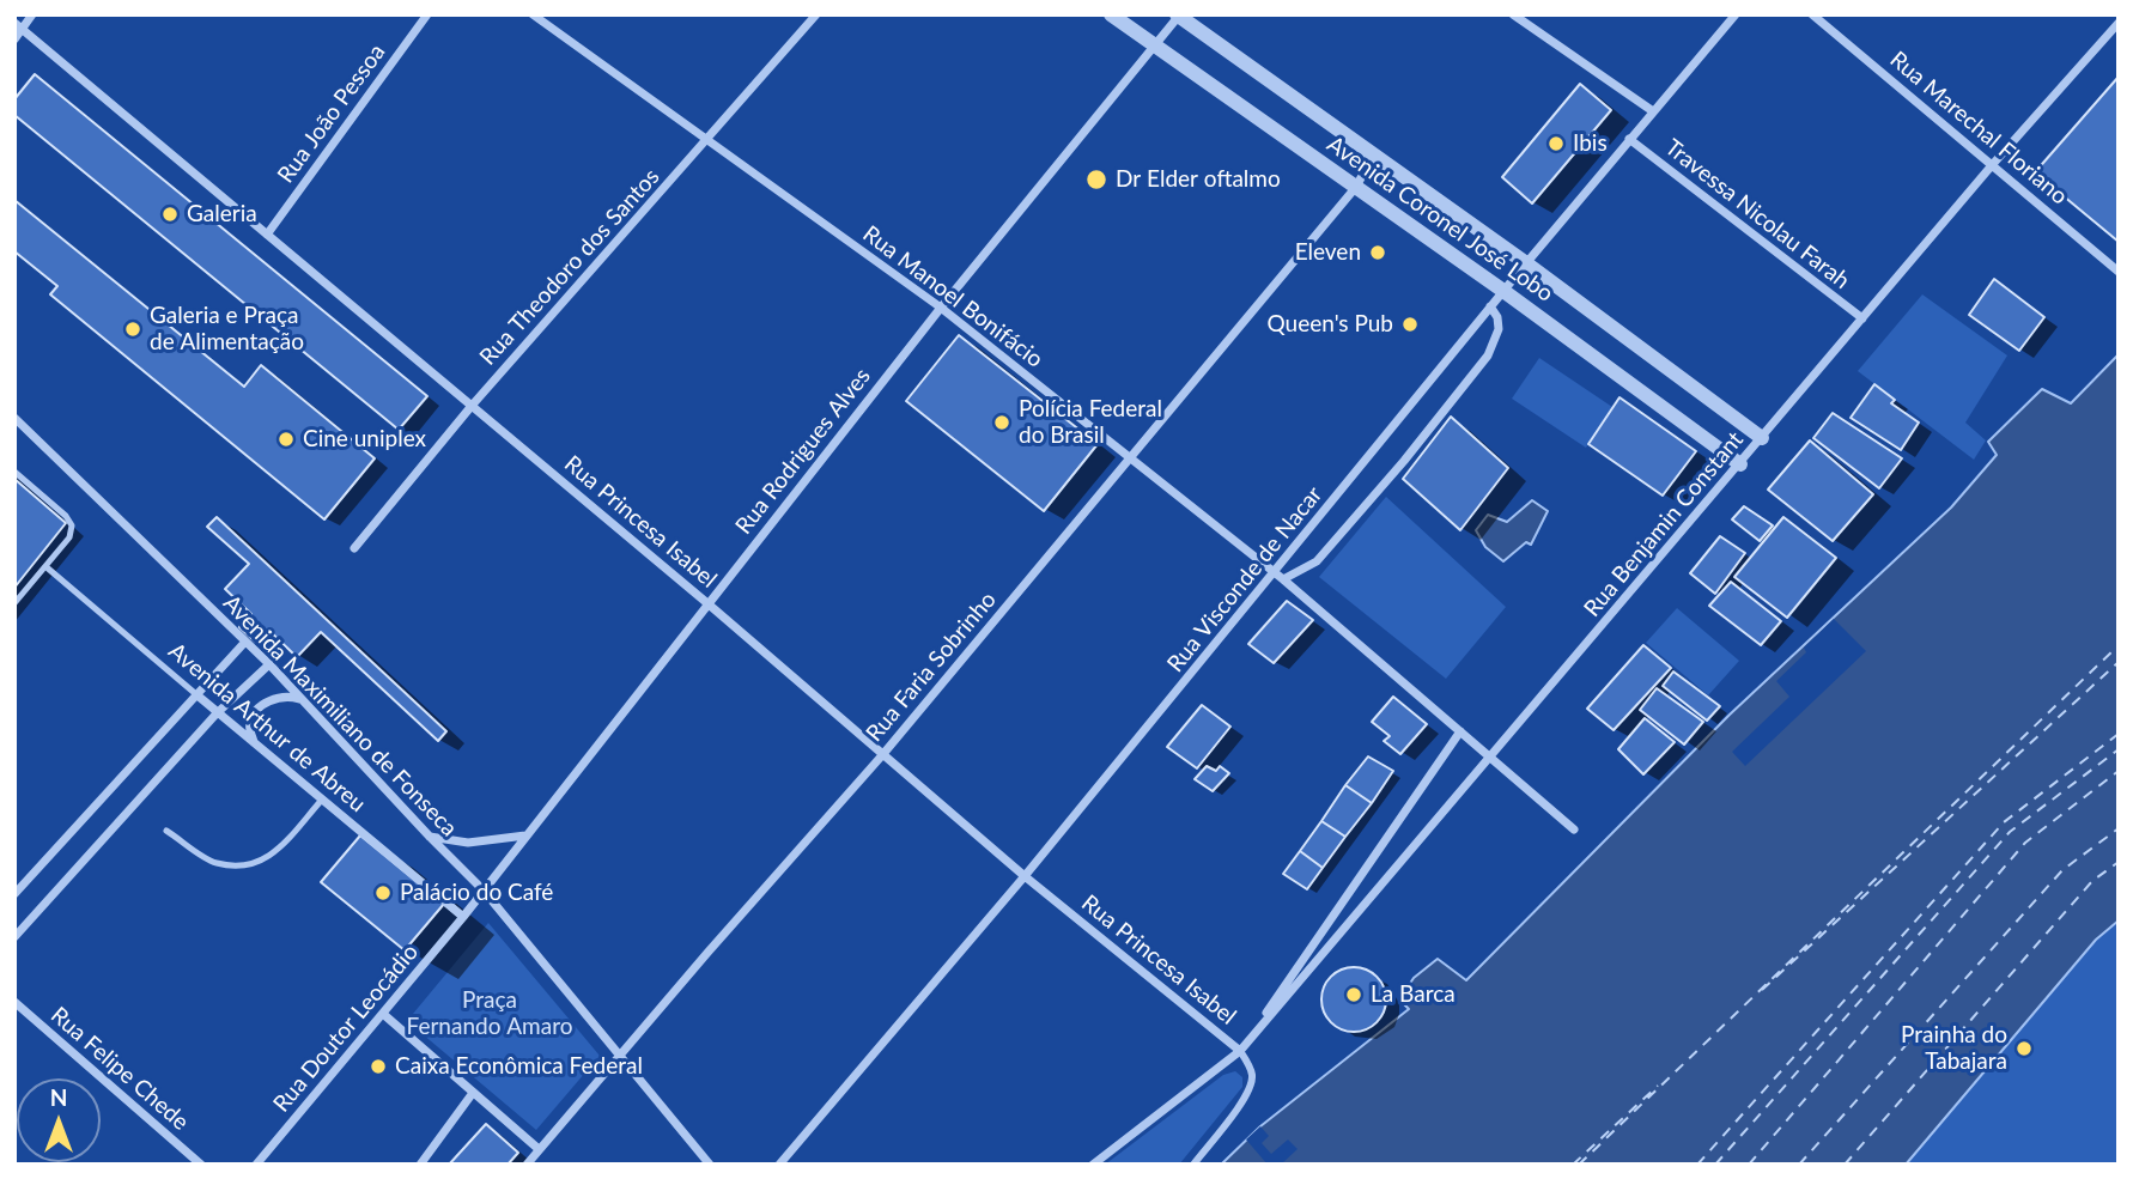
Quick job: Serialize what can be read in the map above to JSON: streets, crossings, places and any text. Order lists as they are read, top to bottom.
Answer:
{
  "streets": {
    "street": [
      "Rua João Pessoa",
      "Rua Marechal Floriano",
      "Travessa Nicolau Farah",
      "Avenida Coronel José Lobo",
      "Rua Theodoro dos Santos",
      "Rua Manoel Bonifácio",
      "Rua Rodrigues Alves",
      "Rua Princesa Isabel",
      "Rua Benjamin Constant",
      "Rua Visconde de Nacar",
      "Rua Faria Sobrinho",
      "Avenida Maximiliano de Fonseca",
      "Avenida Arthur de Abreu",
      "Rua Doutor Leocádio",
      "Rua Felipe Chede"
    ]
  },
  "crossings": [
    ["Rua João Pessoa", "Rua Princesa Isabel"],
    ["Rua Marechal Floriano", "Rua Benjamin Constant"],
    ["Travessa Nicolau Farah", "Rua Benjamin Constant"],
    ["Travessa Nicolau Farah", "Rua Visconde de Nacar"],
    ["Avenida Coronel José Lobo", "Rua Rodrigues Alves"],
    ["Avenida Coronel José Lobo", "Rua Benjamin Constant"],
    ["Avenida Coronel José Lobo", "Rua Visconde de Nacar"],
    ["Avenida Coronel José Lobo", "Rua Faria Sobrinho"],
    ["Rua Theodoro dos Santos", "Rua Manoel Bonifácio"],
    ["Rua Theodoro dos Santos", "Rua Princesa Isabel"],
    ["Rua Manoel Bonifácio", "Rua Rodrigues Alves"],
    ["Rua Manoel Bonifácio", "Rua Benjamin Constant"],
    ["Rua Manoel Bonifácio", "Rua Visconde de Nacar"],
    ["Rua Manoel Bonifácio", "Rua Faria Sobrinho"],
    ["Rua Rodrigues Alves", "Rua Princesa Isabel"],
    ["Rua Rodrigues Alves", "Avenida Maximiliano de Fonseca"],
    ["Rua Rodrigues Alves", "Avenida Arthur de Abreu"],
    ["Rua Rodrigues Alves", "Rua Doutor Leocádio"],
    ["Rua Princesa Isabel", "Rua Benjamin Constant"],
    ["Rua Princesa Isabel", "Rua Visconde de Nacar"],
    ["Rua Princesa Isabel", "Rua Faria Sobrinho"],
    ["Rua Faria Sobrinho", "Avenida Maximiliano de Fonseca"],
    ["Avenida Arthur de Abreu", "Rua Doutor Leocádio"]
  ],
  "parks": ["Praça Fernando Amaro"],
  "places": [
    "Ibis",
    "Dr Elder oftalmo",
    "Galeria",
    "Eleven",
    "Queen's Pub",
    "Galeria e Praça de Alimentação",
    "Polícia Federal do Brasil",
    "Cine uniplex",
    "Palácio do Café",
    "La Barca",
    "Prainha do Tabajara",
    "Caixa Econômica Federal"
  ],
  "north": "top"
}
